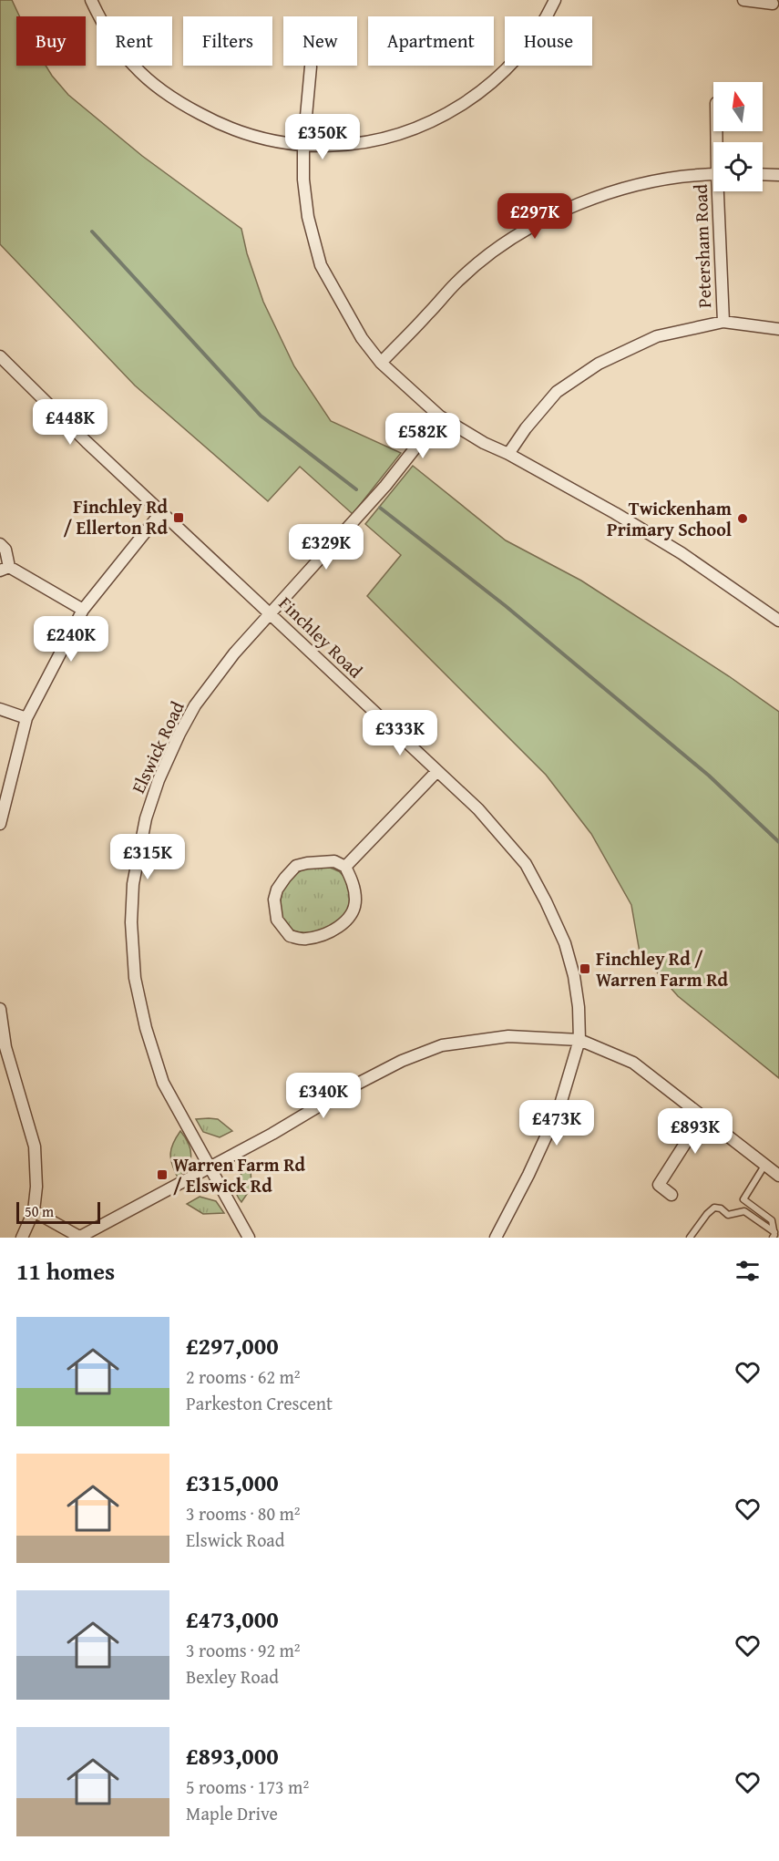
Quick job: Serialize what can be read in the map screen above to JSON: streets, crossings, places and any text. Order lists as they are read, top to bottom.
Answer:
{
  "streets": {
    "street": ["Petersham Road", "Finchley Road", "Elswick Road"]
  },
  "crossings": [
    ["Finchley Road", "Elswick Road"]
  ],
  "places": {
    "transit": ["Finchley Rd / Ellerton Rd", "Finchley Rd / Warren Farm Rd", "Warren Farm Rd / Elswick Rd"],
    "other": ["Twickenham Primary School"]
  },
  "scale_bar": "50 m",
  "north": "top",
  "page": {
    "chip": [
      "Buy",
      "Rent",
      "Filters",
      "New",
      "Apartment",
      "House"
    ],
    "price": [
      "£350K",
      "£297K",
      "£448K",
      "£582K",
      "£329K",
      "£240K",
      "£333K",
      "£315K",
      "£340K",
      "£473K",
      "£893K"
    ],
    "scale": "50 m",
    "heading": "11 homes",
    "list": [
      {
        "name": "£297,000",
        "note": "2 rooms · 62 m² · Parkeston Crescent"
      },
      {
        "name": "£315,000",
        "note": "3 rooms · 80 m² · Elswick Road"
      },
      {
        "name": "£473,000",
        "note": "3 rooms · 92 m² · Bexley Road"
      },
      {
        "name": "£893,000",
        "note": "5 rooms · 173 m² · Maple Drive"
      }
    ]
  }
}
